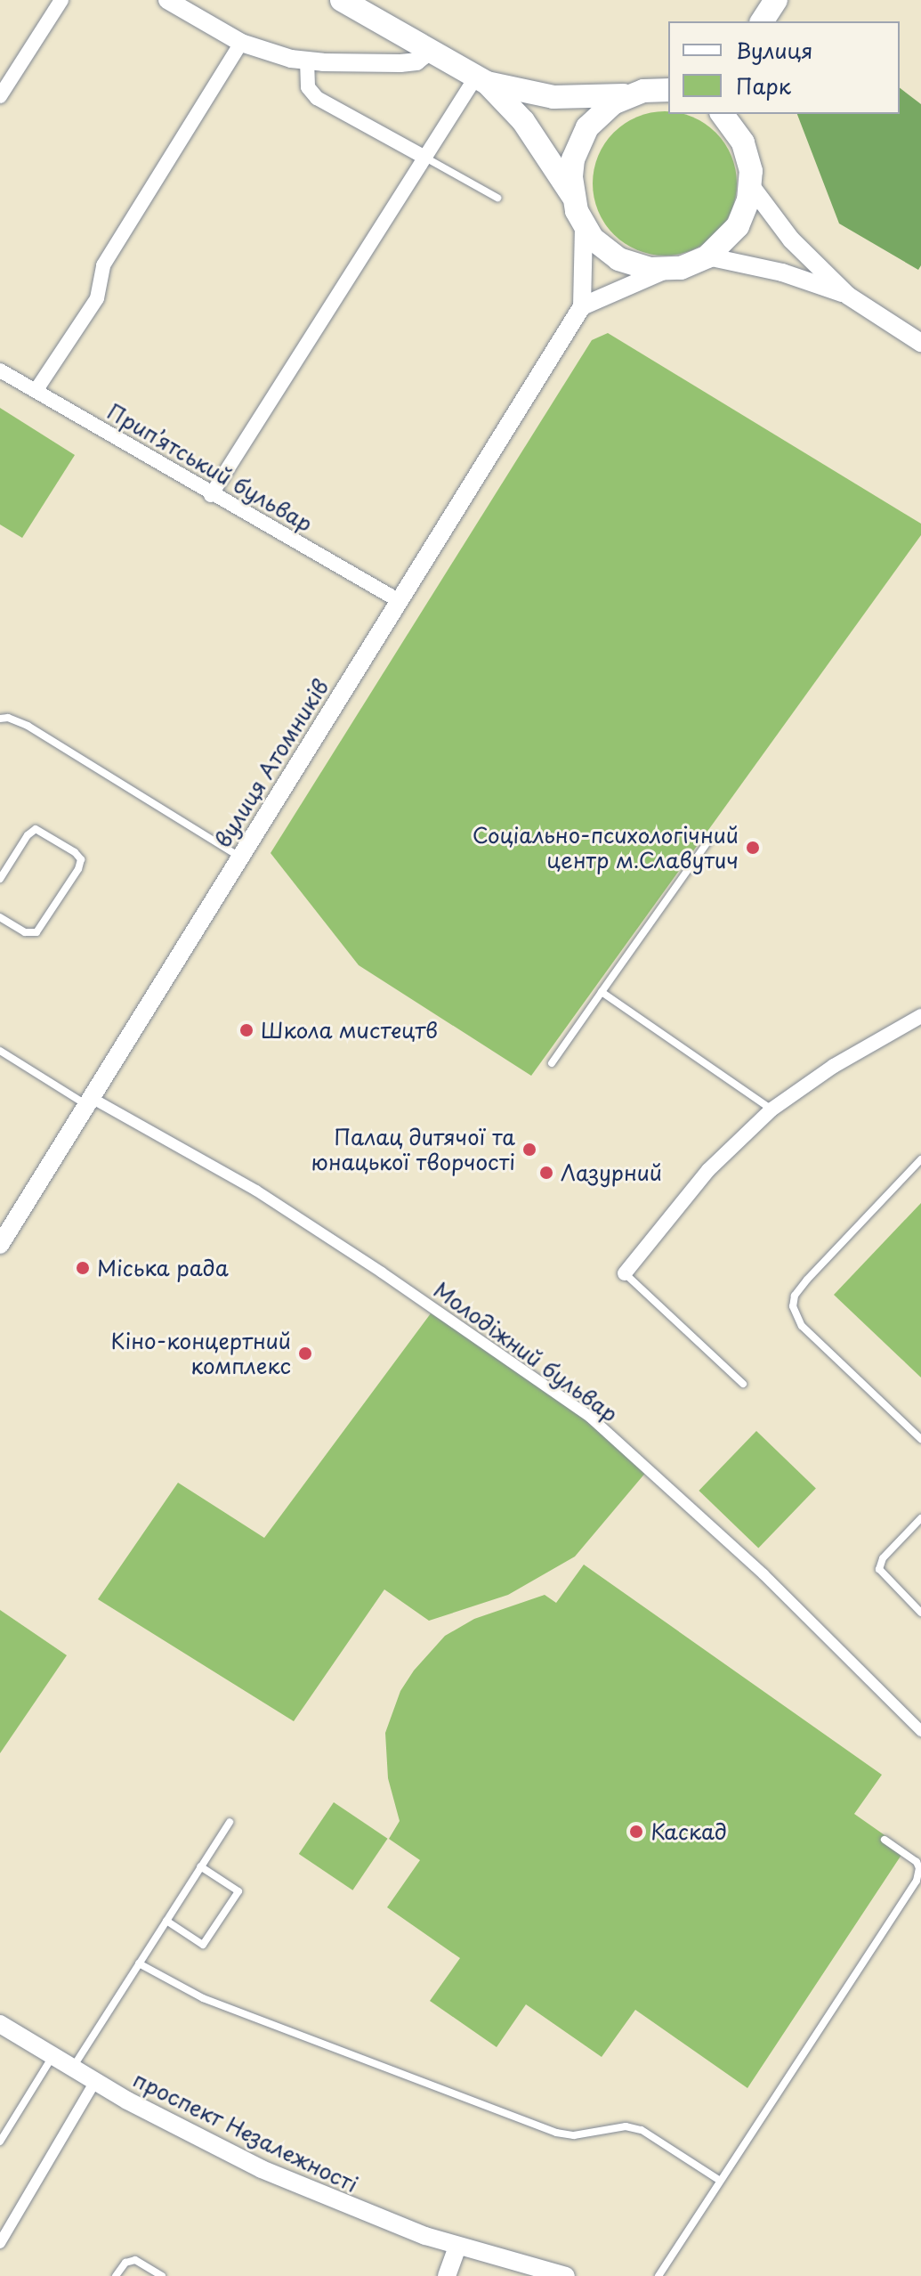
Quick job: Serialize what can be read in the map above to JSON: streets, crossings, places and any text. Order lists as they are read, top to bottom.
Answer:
{
  "streets": {
    "street": [
      "Припʼятський бульвар",
      "вулиця Атомників",
      "Молодіжний бульвар",
      "проспект Незалежності"
    ]
  },
  "crossings": [
    ["Припʼятський бульвар", "вулиця Атомників"],
    ["вулиця Атомників", "Молодіжний бульвар"]
  ],
  "places": [
    "Соціально-психологічний центр м.Славутич",
    "Школа мистецтв",
    "Палац дитячої та юнацької творчості",
    "Лазурний",
    "Міська рада",
    "Кіно-концертний комплекс",
    "Каскад"
  ],
  "legend": ["Вулиця", "Парк"]
}
